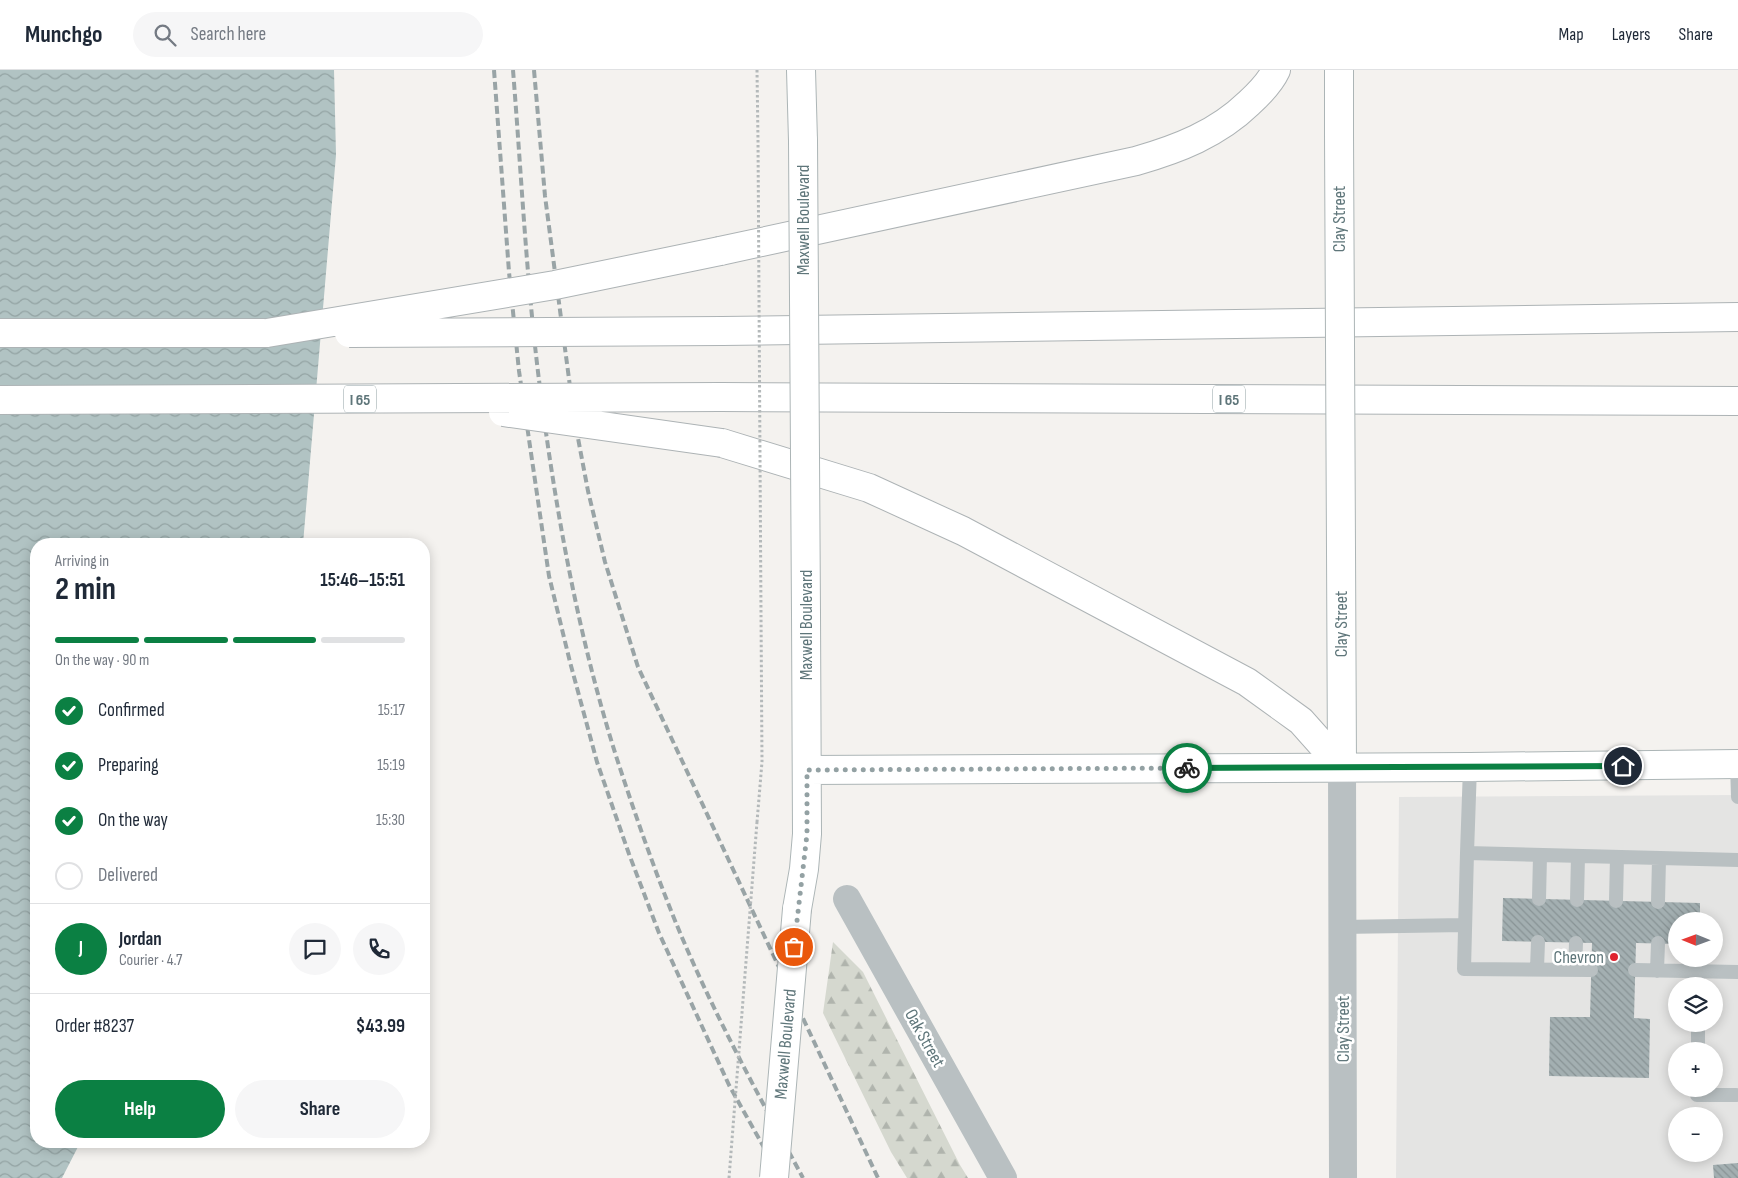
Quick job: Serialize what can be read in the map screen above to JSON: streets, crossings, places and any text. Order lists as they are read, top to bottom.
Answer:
{
  "streets": {
    "main road": ["Clay Street", "Maxwell Boulevard", "I 65"],
    "street": ["Oak Street"]
  },
  "places": ["Chevron"],
  "north": "left",
  "page": {
    "header": "Munchgo",
    "search": "Search here",
    "nav": ["Map", "Layers", "Share"],
    "heading": ["2 min", "Arriving in", "15:46–15:51"],
    "panel": [
      "Jordan",
      "Courier · 4.7",
      "Order #8237",
      "$43.99"
    ],
    "bar": "On the way · 90 m",
    "list": [
      ["Confirmed", "15:17"],
      ["Preparing", "15:19"],
      ["On the way", "15:30"],
      "Delivered"
    ],
    "map_buttons": ["+", "−"],
    "round": "J",
    "buttons": ["Help", "Share"]
  }
}
